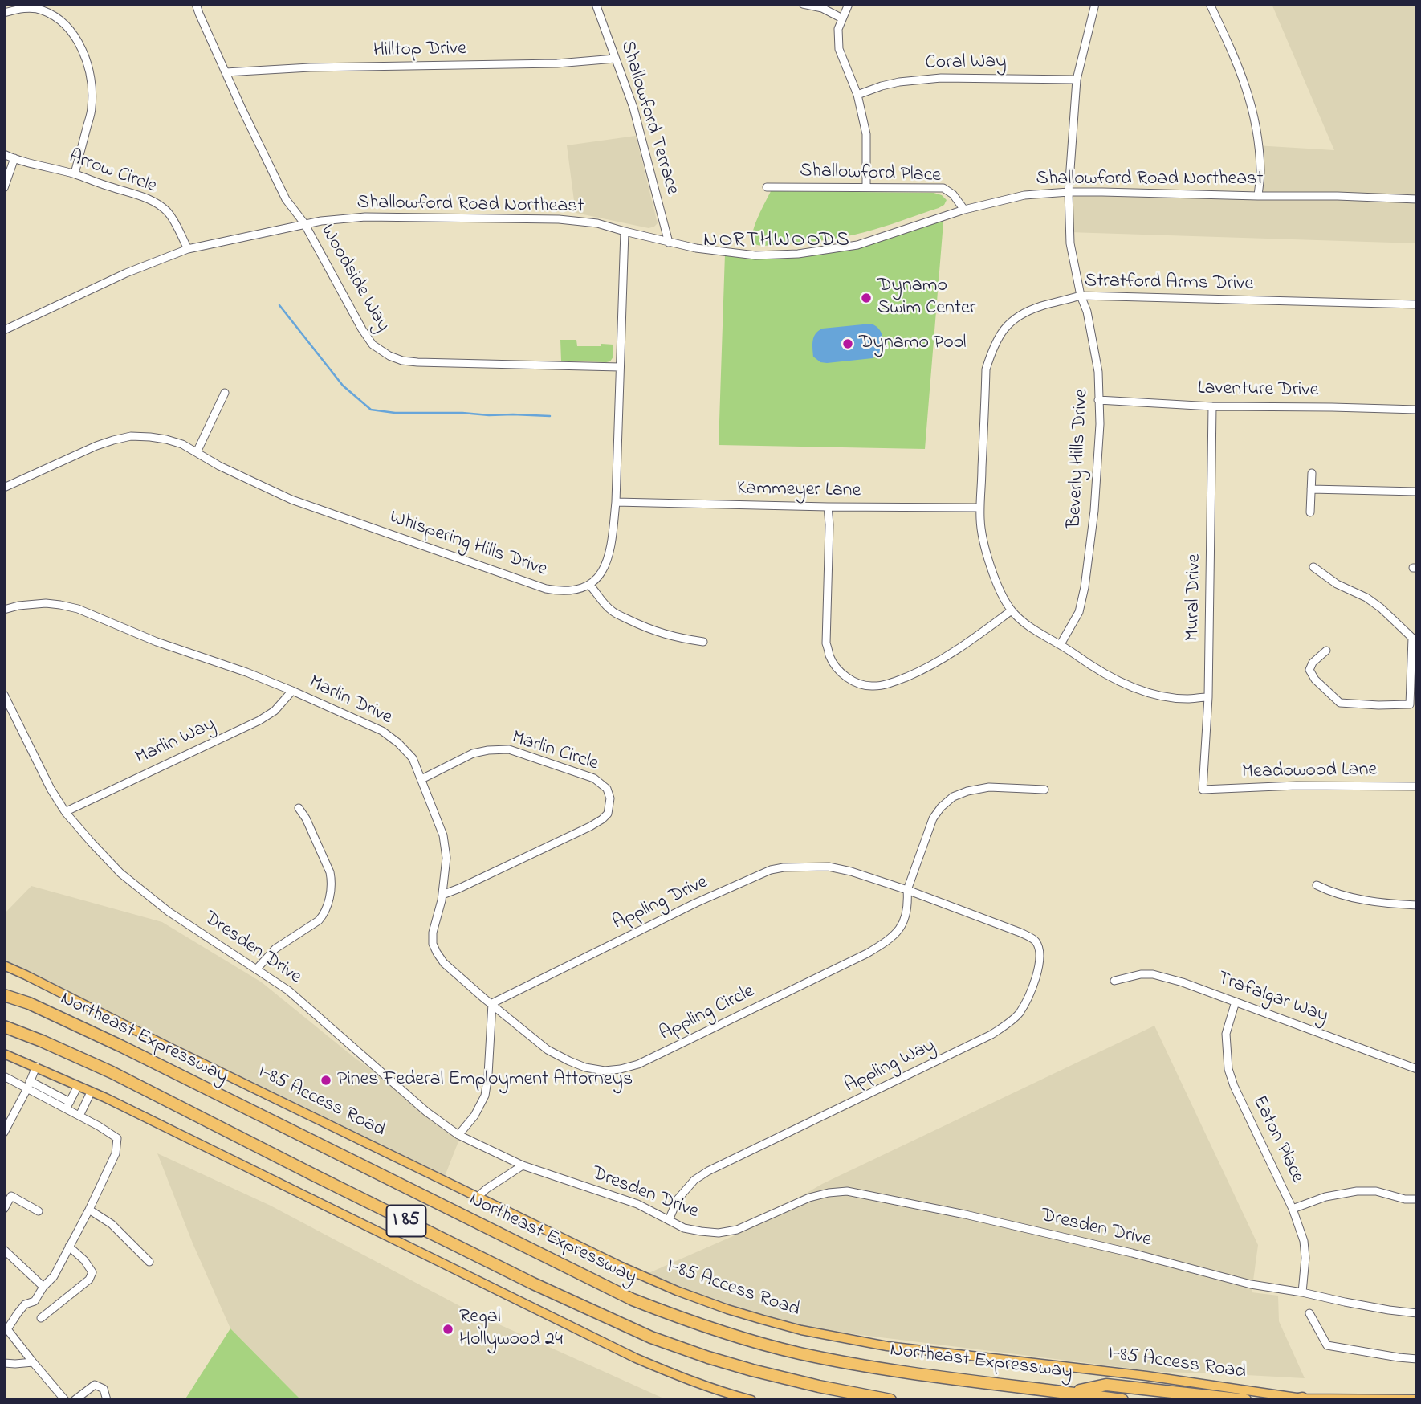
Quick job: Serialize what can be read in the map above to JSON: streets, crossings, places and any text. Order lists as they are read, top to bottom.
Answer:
{
  "streets": {
    "highway": ["Northeast Expressway", "I 85"],
    "main road": ["I-85 Access Road"],
    "street": [
      "Hilltop Drive",
      "Coral Way",
      "Shallowford Terrace",
      "Arrow Circle",
      "Shallowford Place",
      "Shallowford Road Northeast",
      "Woodside Way",
      "Stratford Arms Drive",
      "Laventure Drive",
      "Beverly Hills Drive",
      "Kammeyer Lane",
      "Whispering Hills Drive",
      "Mural Drive",
      "Marlin Drive",
      "Marlin Way",
      "Marlin Circle",
      "Meadowood Lane",
      "Appling Drive",
      "Dresden Drive",
      "Trafalgar Way",
      "Appling Circle",
      "Appling Way",
      "Eaton Place"
    ]
  },
  "crossings": [
    ["Hilltop Drive", "Shallowford Terrace"],
    ["Hilltop Drive", "Woodside Way"],
    ["Coral Way", "Beverly Hills Drive"],
    ["Shallowford Terrace", "Shallowford Road Northeast"],
    ["Arrow Circle", "Shallowford Road Northeast"],
    ["Shallowford Place", "Shallowford Road Northeast"],
    ["Shallowford Road Northeast", "Woodside Way"],
    ["Shallowford Road Northeast", "Beverly Hills Drive"],
    ["Stratford Arms Drive", "Beverly Hills Drive"],
    ["Stratford Arms Drive", "Kammeyer Lane"],
    ["Stratford Arms Drive", "Mural Drive"],
    ["Laventure Drive", "Beverly Hills Drive"],
    ["Laventure Drive", "Mural Drive"],
    ["Mural Drive", "Meadowood Lane"],
    ["Marlin Drive", "Marlin Way"],
    ["Marlin Drive", "Marlin Circle"],
    ["Marlin Drive", "Appling Drive"],
    ["Marlin Drive", "Appling Circle"],
    ["Marlin Way", "Dresden Drive"],
    ["Appling Drive", "Appling Circle"],
    ["Appling Drive", "Appling Way"],
    ["Dresden Drive", "Appling Way"],
    ["Dresden Drive", "Eaton Place"],
    ["Trafalgar Way", "Eaton Place"]
  ],
  "districts": ["NORTHWOODS"],
  "places": [
    "Dynamo Swim Center",
    "Dynamo Pool",
    "Pines Federal Employment Attorneys",
    "Regal Hollywood 24"
  ]
}
